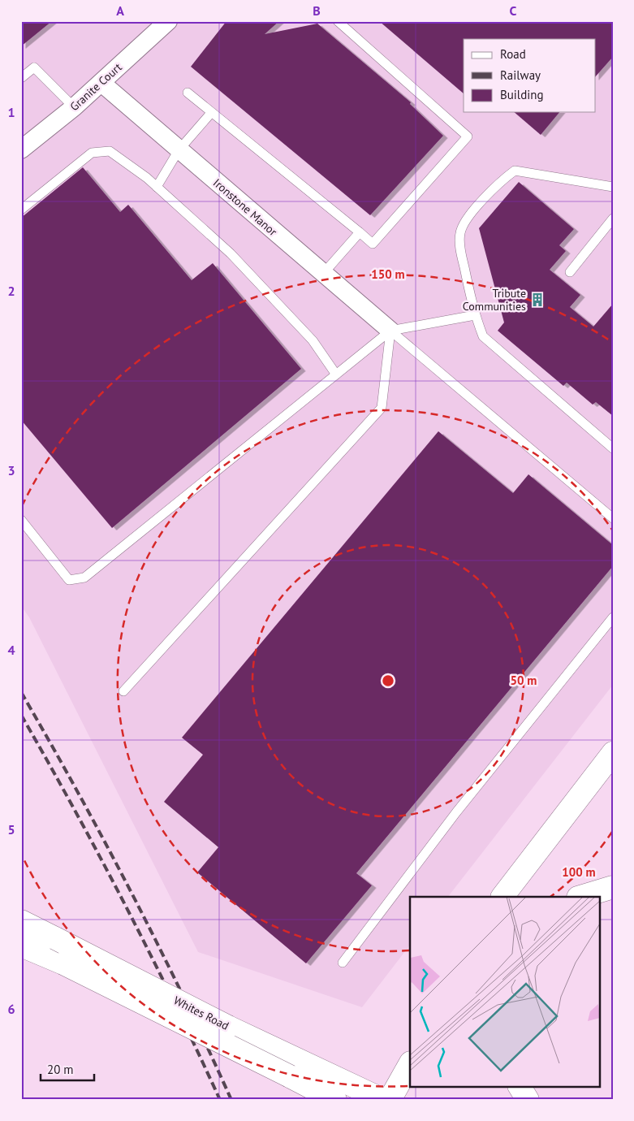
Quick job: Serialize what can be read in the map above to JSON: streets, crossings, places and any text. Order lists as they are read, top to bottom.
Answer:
{
  "streets": {
    "main road": ["Whites Road"],
    "street": ["Granite Court", "Ironstone Manor"]
  },
  "crossings": [
    ["Granite Court", "Ironstone Manor"]
  ],
  "places": {
    "building": ["Tribute Communities"]
  },
  "legend": ["Road", "Railway", "Building"],
  "scale_bar": "20 m",
  "grid": {
    "columns": ["A", "B", "C"],
    "rows": [
      "1",
      "2",
      "3",
      "4",
      "5",
      "6"
    ]
  },
  "rings": ["150 m", "50 m", "100 m"]
}
